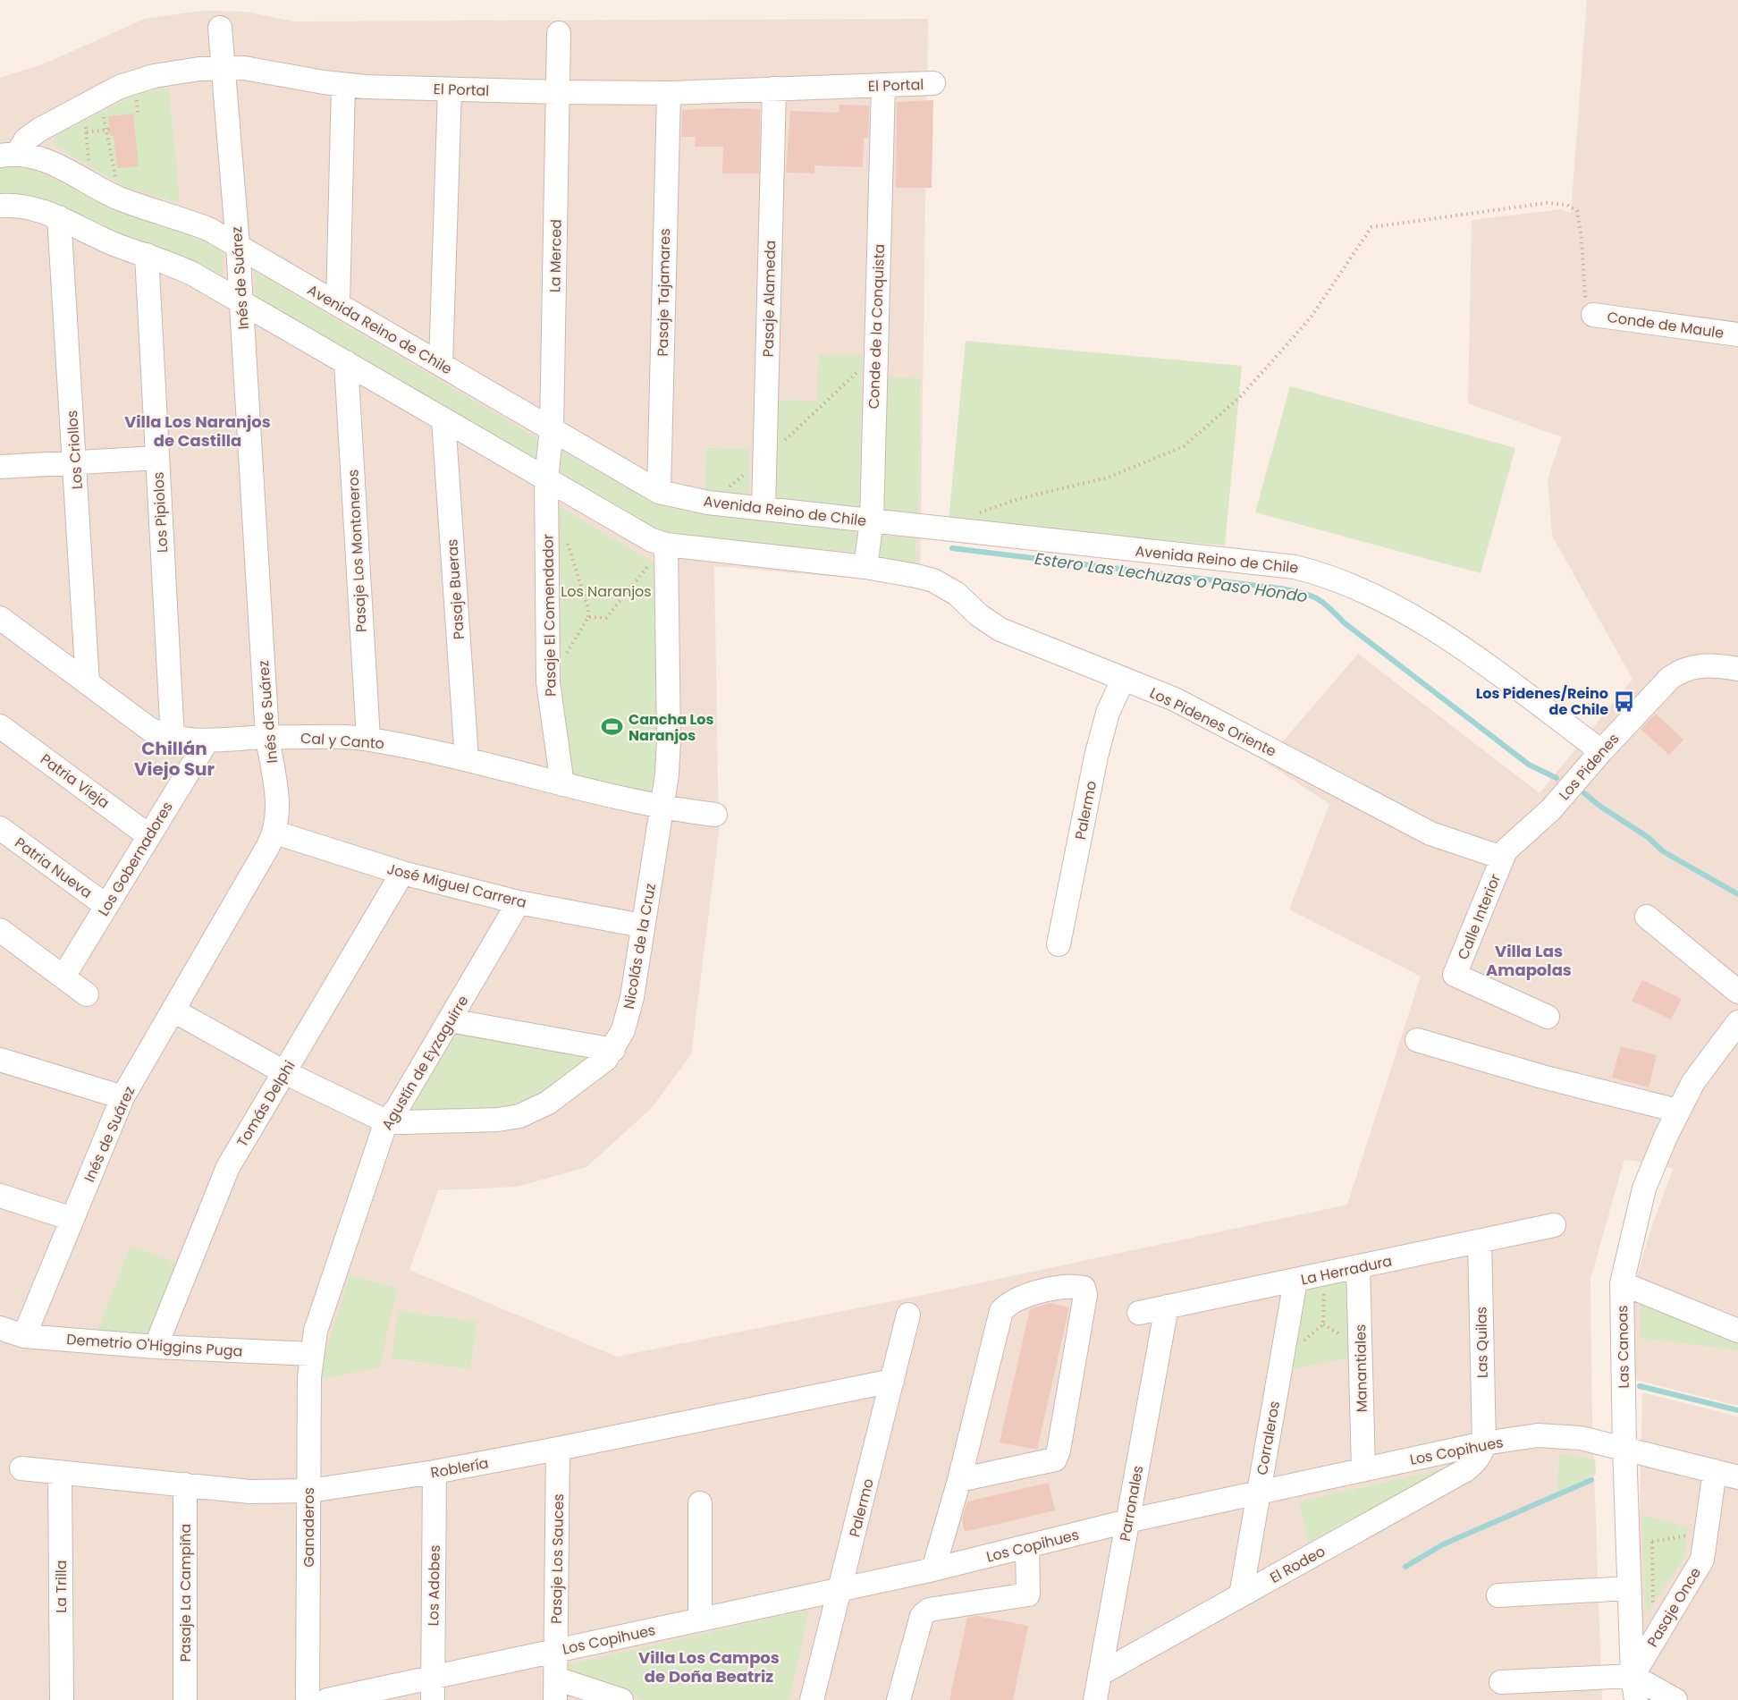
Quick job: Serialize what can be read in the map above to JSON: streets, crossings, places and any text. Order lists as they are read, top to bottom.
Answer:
{
  "streets": {
    "street": [
      "El Portal",
      "La Merced",
      "Inés de Suárez",
      "Pasaje Tajamares",
      "Pasaje Alameda",
      "Conde de Maule",
      "Conde de la Conquista",
      "Avenida Reino de Chile",
      "Los Criollos",
      "Los Pipiolos",
      "Pasaje Los Montoneros",
      "Pasaje Bueras",
      "Pasaje El Comendador",
      "Los Pidenes Oriente",
      "Cal y Canto",
      "Los Pidenes",
      "Patria Vieja",
      "Palermo",
      "Los Gobernadores",
      "Patria Nueva",
      "José Miguel Carrera",
      "Calle Interior",
      "Nicolás de la Cruz",
      "Agustín de Eyzaguirre",
      "Tomás Delphi",
      "La Herradura",
      "Las Quilas",
      "Demetrio O'Higgins Puga",
      "Las Canoas",
      "Manantiales",
      "Corraleros",
      "Los Copihues",
      "Roblería",
      "Parronales",
      "Ganaderos",
      "Pasaje Los Sauces",
      "El Rodeo",
      "Los Adobes",
      "La Trilla",
      "Pasaje La Campiña",
      "Pasaje Once"
    ]
  },
  "crossings": [
    ["El Portal", "La Merced"],
    ["El Portal", "Inés de Suárez"],
    ["El Portal", "Pasaje Tajamares"],
    ["El Portal", "Pasaje Alameda"],
    ["El Portal", "Conde de la Conquista"],
    ["El Portal", "Avenida Reino de Chile"],
    ["La Merced", "Avenida Reino de Chile"],
    ["La Merced", "Pasaje El Comendador"],
    ["Inés de Suárez", "Avenida Reino de Chile"],
    ["Inés de Suárez", "Cal y Canto"],
    ["Inés de Suárez", "José Miguel Carrera"],
    ["Inés de Suárez", "Nicolás de la Cruz"],
    ["Inés de Suárez", "Demetrio O'Higgins Puga"],
    ["Pasaje Tajamares", "Avenida Reino de Chile"],
    ["Pasaje Alameda", "Avenida Reino de Chile"],
    ["Conde de la Conquista", "Avenida Reino de Chile"],
    ["Conde de la Conquista", "Los Pidenes Oriente"],
    ["Avenida Reino de Chile", "Los Pidenes"],
    ["Los Criollos", "Cal y Canto"],
    ["Los Pipiolos", "Cal y Canto"],
    ["Pasaje Los Montoneros", "Cal y Canto"],
    ["Pasaje Bueras", "Cal y Canto"],
    ["Pasaje El Comendador", "Cal y Canto"],
    ["Los Pidenes Oriente", "Los Pidenes"],
    ["Los Pidenes Oriente", "Palermo"],
    ["Los Pidenes Oriente", "Calle Interior"],
    ["Cal y Canto", "Los Gobernadores"],
    ["Cal y Canto", "Nicolás de la Cruz"],
    ["Los Pidenes", "Calle Interior"],
    ["Patria Vieja", "Los Gobernadores"],
    ["Palermo", "Los Copihues"],
    ["Palermo", "Roblería"],
    ["Los Gobernadores", "Patria Nueva"],
    ["José Miguel Carrera", "Nicolás de la Cruz"],
    ["José Miguel Carrera", "Agustín de Eyzaguirre"],
    ["José Miguel Carrera", "Tomás Delphi"],
    ["Nicolás de la Cruz", "Agustín de Eyzaguirre"],
    ["Nicolás de la Cruz", "Tomás Delphi"],
    ["Agustín de Eyzaguirre", "Demetrio O'Higgins Puga"],
    ["Agustín de Eyzaguirre", "Ganaderos"],
    ["Tomás Delphi", "Demetrio O'Higgins Puga"],
    ["La Herradura", "Las Quilas"],
    ["La Herradura", "Manantiales"],
    ["La Herradura", "Corraleros"],
    ["La Herradura", "Parronales"],
    ["Las Quilas", "Los Copihues"],
    ["Las Quilas", "El Rodeo"],
    ["Demetrio O'Higgins Puga", "Ganaderos"],
    ["Las Canoas", "Los Copihues"],
    ["Las Canoas", "Pasaje Once"],
    ["Manantiales", "Los Copihues"],
    ["Corraleros", "Los Copihues"],
    ["Corraleros", "El Rodeo"],
    ["Los Copihues", "Parronales"],
    ["Los Copihues", "Pasaje Los Sauces"],
    ["Los Copihues", "El Rodeo"],
    ["Los Copihues", "Los Adobes"],
    ["Los Copihues", "Pasaje Once"],
    ["Roblería", "Ganaderos"],
    ["Roblería", "Pasaje Los Sauces"],
    ["Roblería", "Los Adobes"],
    ["Roblería", "La Trilla"],
    ["Roblería", "Pasaje La Campiña"],
    ["Parronales", "El Rodeo"]
  ],
  "districts": [
    "Villa Los Naranjos de Castilla",
    "Chillán Viejo Sur",
    "Villa Las Amapolas",
    "Villa Los Campos de Doña Beatriz"
  ],
  "water": ["Estero Las Lechuzas o Paso Hondo"],
  "parks": ["Los Naranjos"],
  "places": {
    "bus stop": ["Los Pidenes/Reino de Chile"],
    "sports": ["Cancha Los Naranjos"]
  }
}
